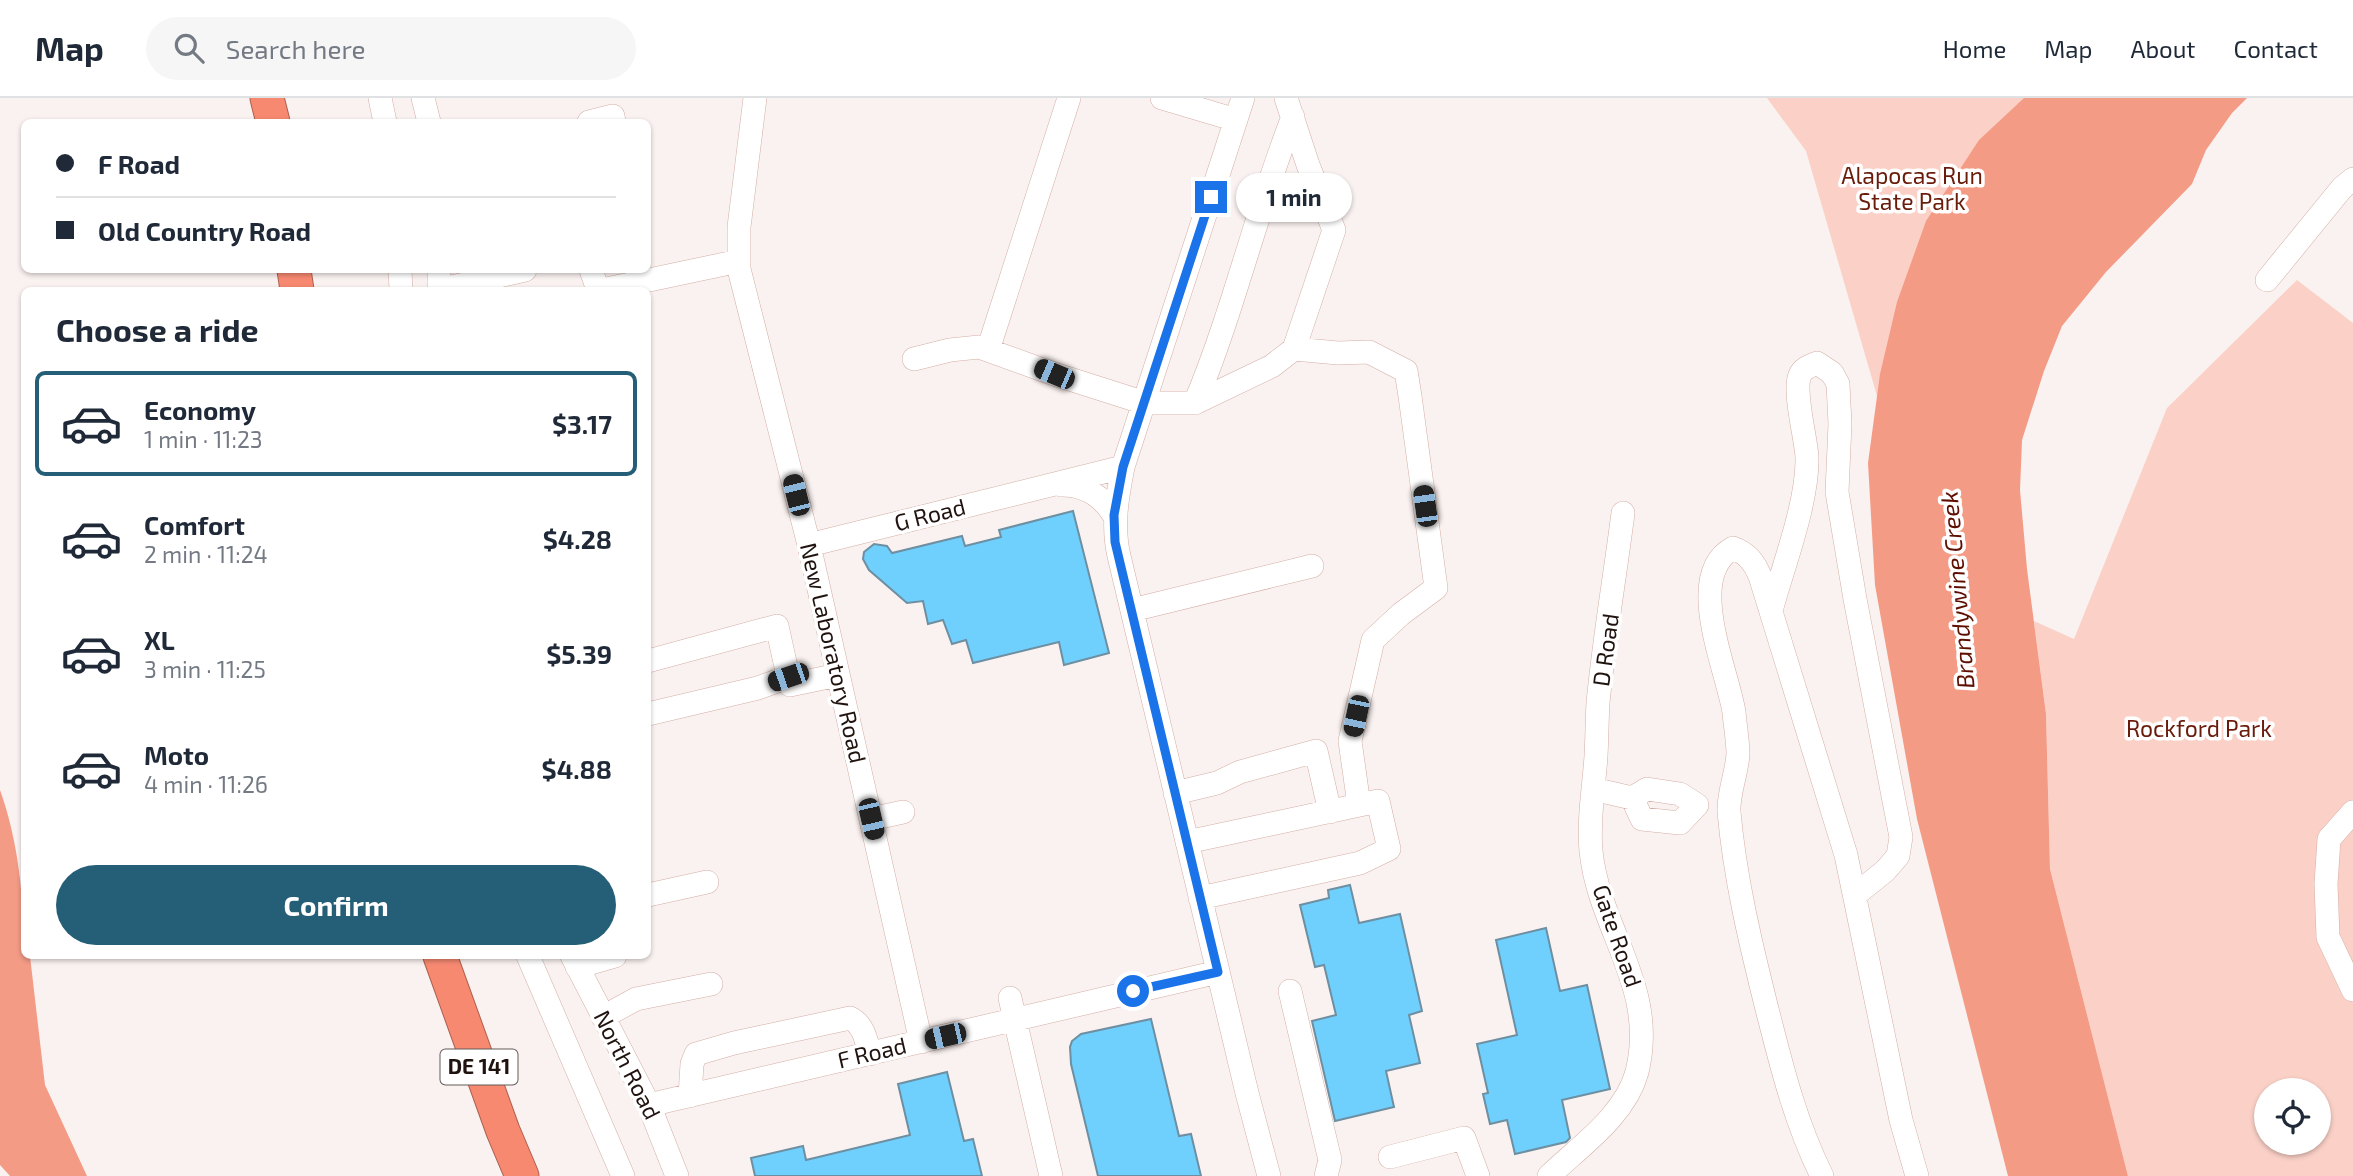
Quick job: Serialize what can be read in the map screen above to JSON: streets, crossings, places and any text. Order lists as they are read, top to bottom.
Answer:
{
  "streets": {
    "highway": ["DE 141"],
    "street": [
      "G Road",
      "D Road",
      "New Laboratory Road",
      "Gate Road",
      "F Road",
      "North Road"
    ]
  },
  "crossings": [
    ["G Road", "New Laboratory Road"],
    ["D Road", "Gate Road"],
    ["New Laboratory Road", "F Road"],
    ["F Road", "North Road"]
  ],
  "water": ["Brandywine Creek"],
  "parks": ["Alapocas Run State Park", "Rockford Park"],
  "page": {
    "header": "Map",
    "search": "Search here",
    "nav": [
      "Home",
      "Map",
      "About",
      "Contact"
    ],
    "banner": ["F Road", "Old Country Road"],
    "bubble": "1 min",
    "heading": "Choose a ride",
    "list": [
      {
        "name": "Economy",
        "note": "1 min · 11:23",
        "value": "$3.17"
      },
      {
        "name": "Comfort",
        "note": "2 min · 11:24",
        "value": "$4.28"
      },
      {
        "name": "XL",
        "note": "3 min · 11:25",
        "value": "$5.39"
      },
      {
        "name": "Moto",
        "note": "4 min · 11:26",
        "value": "$4.88"
      }
    ],
    "buttons": "Confirm"
  }
}
